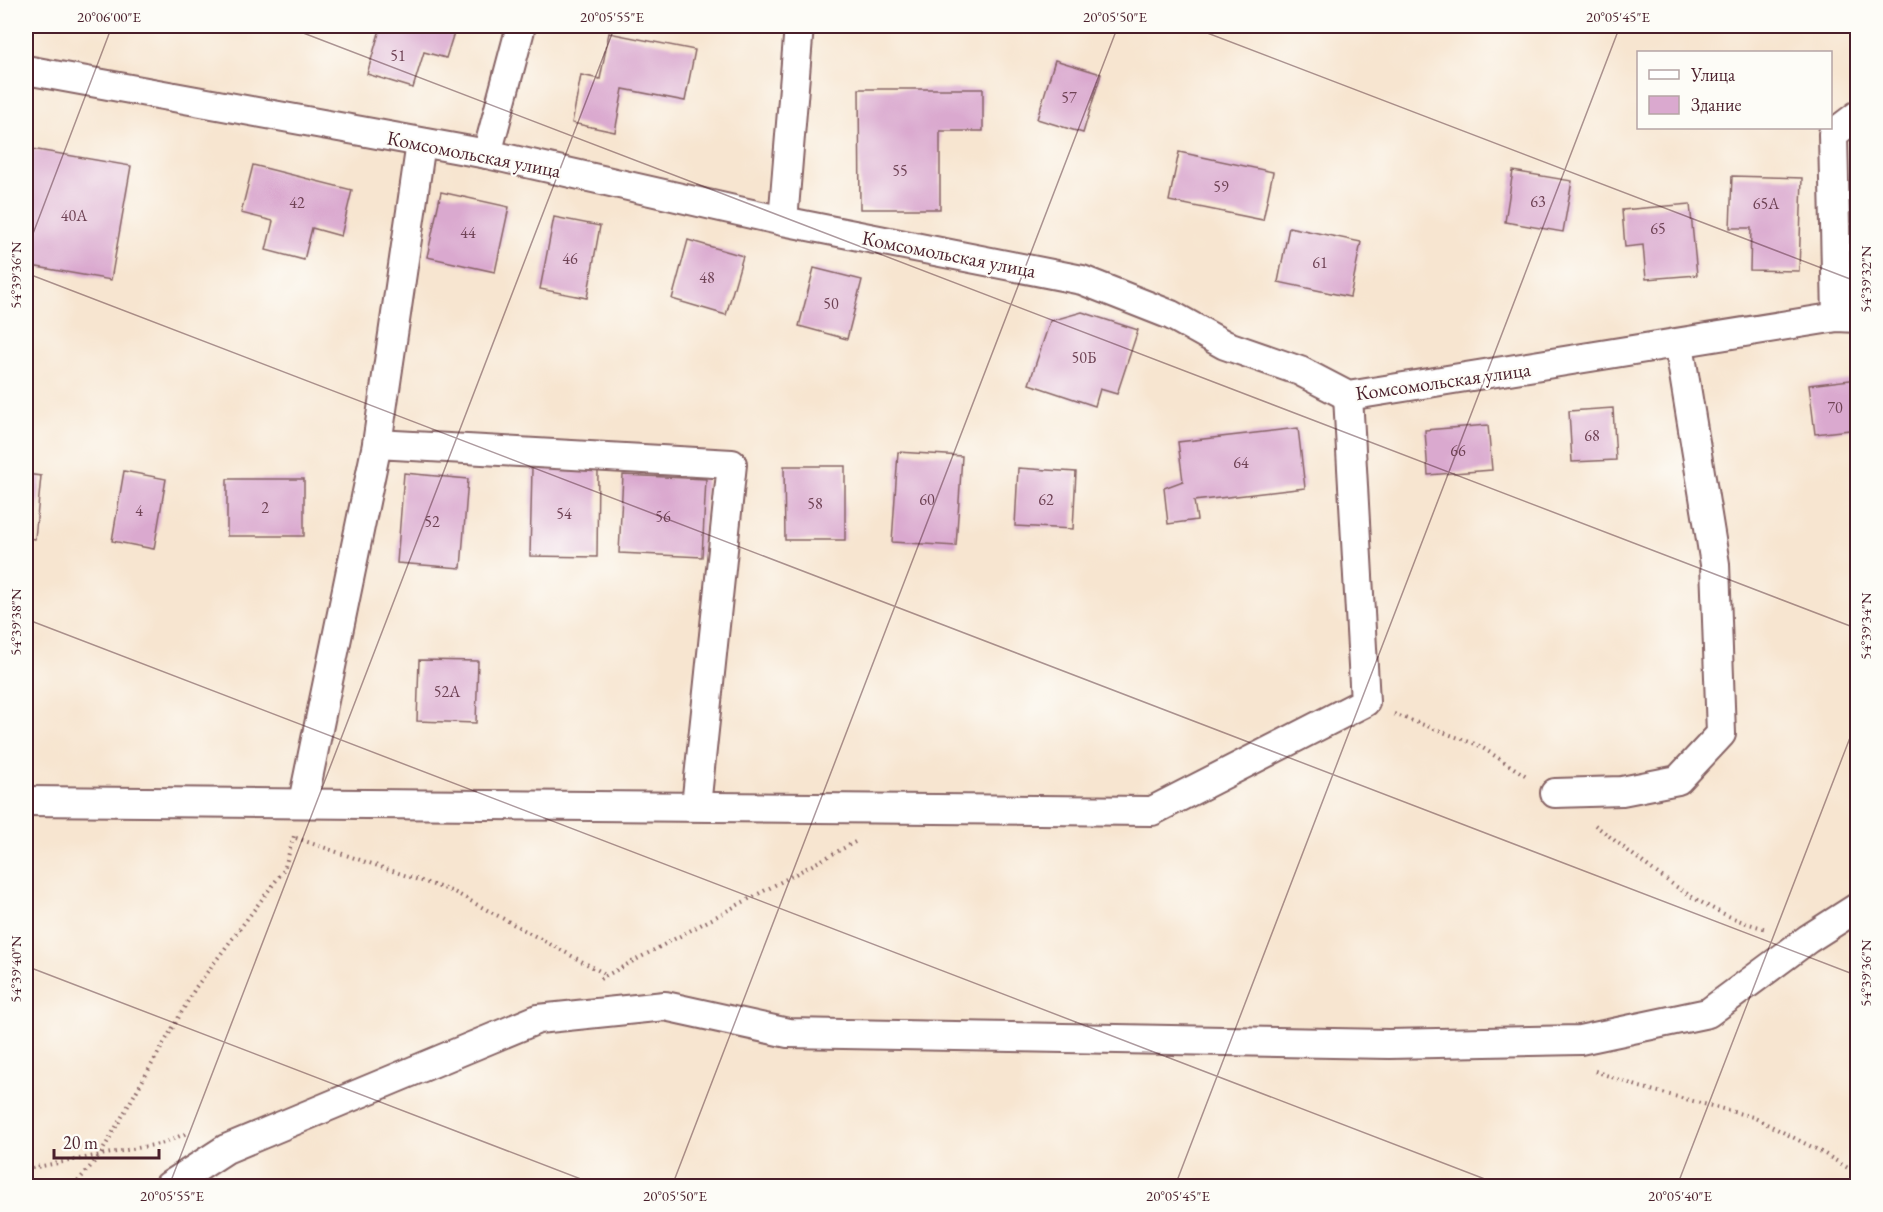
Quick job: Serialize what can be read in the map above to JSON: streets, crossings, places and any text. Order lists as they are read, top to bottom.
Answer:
{
  "streets": {
    "street": ["Комсомольская улица"]
  },
  "house_numbers": [
    "51",
    "57",
    "55",
    "59",
    "63",
    "42",
    "65А",
    "40А",
    "65",
    "44",
    "46",
    "61",
    "48",
    "50",
    "50Б",
    "70",
    "68",
    "66",
    "64",
    "60",
    "62",
    "58",
    "2",
    "4",
    "54",
    "56",
    "52",
    "52А"
  ],
  "legend": ["Улица", "Здание"],
  "scale_bar": "20 m",
  "coordinates": [
    "20°06'00\"E",
    "20°05'55\"E",
    "20°05'50\"E",
    "20°05'45\"E",
    "54°39'36\"N",
    "54°39'32\"N",
    "54°39'38\"N",
    "54°39'34\"N",
    "54°39'40\"N",
    "20°05'40\"E"
  ]
}
